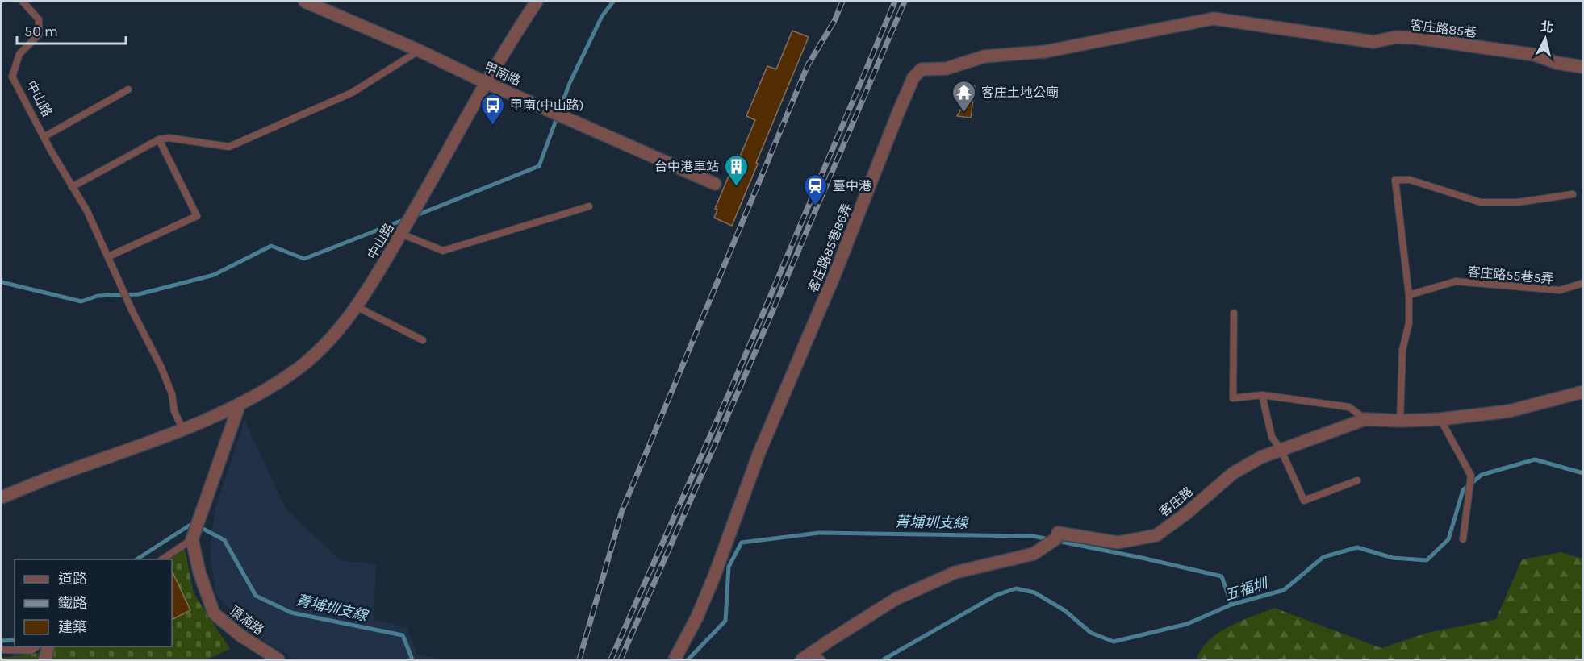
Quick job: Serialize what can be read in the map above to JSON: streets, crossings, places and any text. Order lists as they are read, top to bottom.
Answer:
{
  "streets": {
    "street": [
      "客庄路85巷",
      "甲南路",
      "中山路",
      "客庄路85巷86弄",
      "客庄路",
      "頂湳路"
    ],
    "lane": ["客庄路55巷5弄"]
  },
  "crossings": [
    ["客庄路85巷", "客庄路85巷86弄"],
    ["甲南路", "中山路"]
  ],
  "water": ["菁埔圳支線", "五福圳"],
  "places": {
    "temple": ["客庄土地公廟"],
    "bus stop": ["甲南(中山路)"],
    "building": ["台中港車站"],
    "station": ["臺中港"]
  },
  "legend": ["道路", "鐵路", "建築"],
  "scale_bar": "50 m",
  "north": "top"
}
